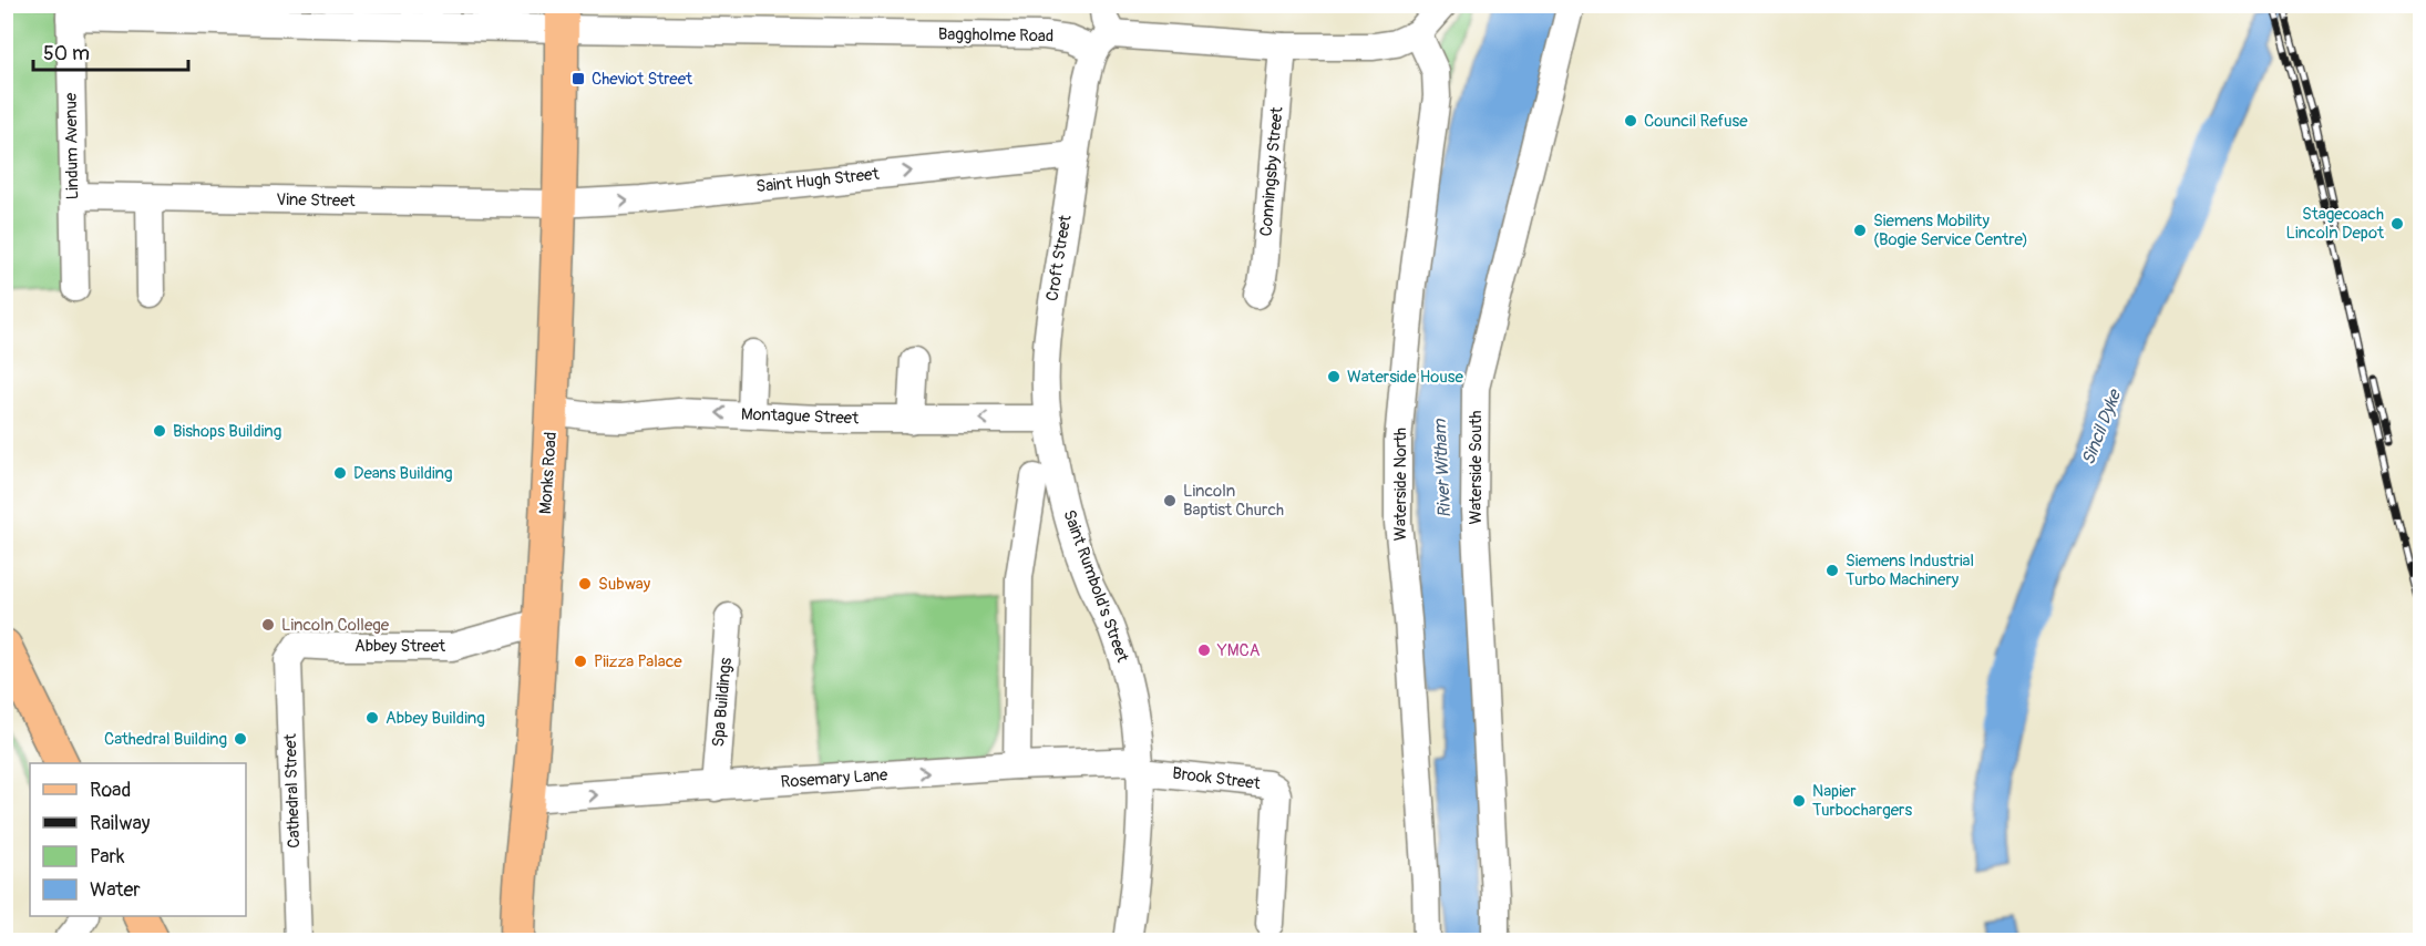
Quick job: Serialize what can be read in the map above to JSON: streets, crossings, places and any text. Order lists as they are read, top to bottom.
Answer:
{
  "streets": {
    "main road": ["Monks Road"],
    "street": [
      "Baggholme Road",
      "Lindum Avenue",
      "Conningsby Street",
      "Saint Hugh Street",
      "Vine Street",
      "Croft Street",
      "Montague Street",
      "Waterside South",
      "Waterside North",
      "Saint Rumbold's Street",
      "Abbey Street",
      "Spa Buildings",
      "Rosemary Lane",
      "Brook Street",
      "Cathedral Street"
    ]
  },
  "crossings": [
    ["Baggholme Road", "Conningsby Street"],
    ["Baggholme Road", "Croft Street"],
    ["Baggholme Road", "Monks Road"],
    ["Baggholme Road", "Waterside North"],
    ["Lindum Avenue", "Vine Street"],
    ["Saint Hugh Street", "Vine Street"],
    ["Saint Hugh Street", "Croft Street"],
    ["Saint Hugh Street", "Monks Road"],
    ["Vine Street", "Monks Road"],
    ["Croft Street", "Montague Street"],
    ["Croft Street", "Saint Rumbold's Street"],
    ["Croft Street", "Rosemary Lane"],
    ["Montague Street", "Monks Road"],
    ["Monks Road", "Abbey Street"],
    ["Monks Road", "Rosemary Lane"],
    ["Saint Rumbold's Street", "Rosemary Lane"],
    ["Saint Rumbold's Street", "Brook Street"],
    ["Abbey Street", "Cathedral Street"],
    ["Spa Buildings", "Rosemary Lane"],
    ["Rosemary Lane", "Brook Street"]
  ],
  "one_way": ["Saint Hugh Street", "Montague Street", "Rosemary Lane"],
  "water": ["Sincil Dyke", "River Witham"],
  "places": {
    "transit": ["Cheviot Street"],
    "other": [
      "Council Refuse",
      "Stagecoach Lincoln Depot",
      "Siemens Mobility (Bogie Service Centre)",
      "Waterside House",
      "Bishops Building",
      "Deans Building",
      "Lincoln Baptist Church",
      "Siemens Industrial Turbo Machinery",
      "Subway",
      "Lincoln College",
      "YMCA",
      "Piizza Palace",
      "Abbey Building",
      "Cathedral Building",
      "Napier Turbochargers"
    ]
  },
  "legend": [
    "Road",
    "Railway",
    "Park",
    "Water"
  ],
  "scale_bar": "50 m"
}
